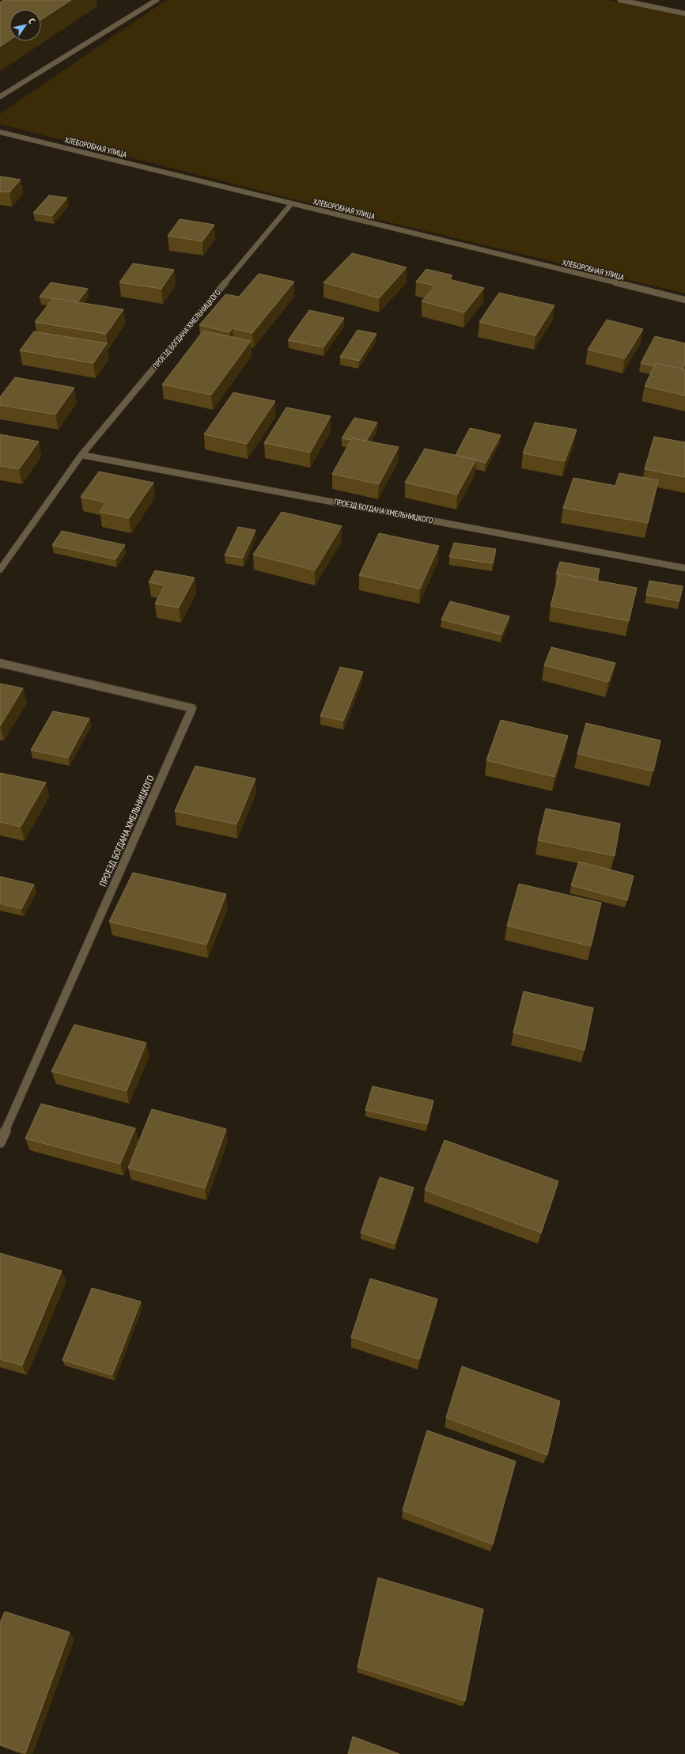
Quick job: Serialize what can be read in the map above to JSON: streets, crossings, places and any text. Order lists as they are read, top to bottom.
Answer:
{
  "streets": {
    "street": ["ХЛЕБОРОБНАЯ УЛИЦА", "ПРОЕЗД БОГДАНА ХМЕЛЬНИЦКОГО"]
  },
  "crossings": [
    ["ХЛЕБОРОБНАЯ УЛИЦА", "ПРОЕЗД БОГДАНА ХМЕЛЬНИЦКОГО"]
  ],
  "north": "top right"
}
